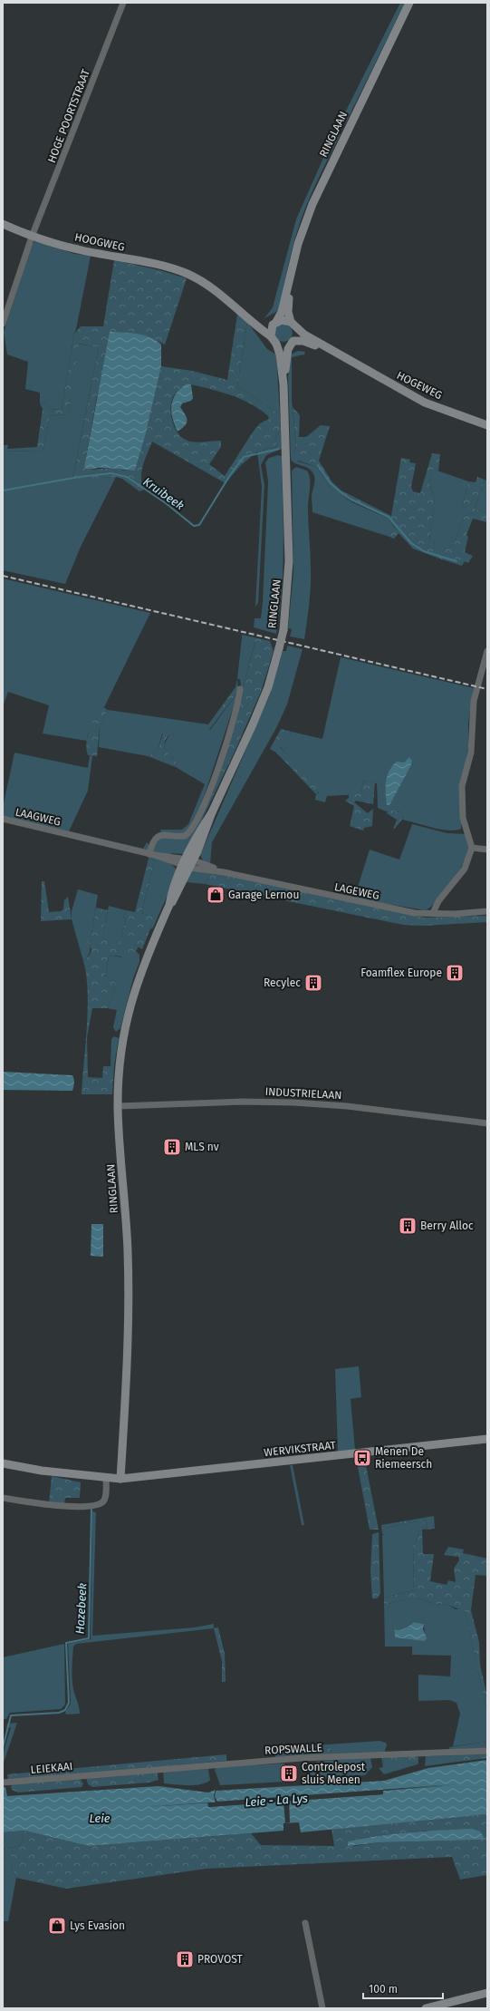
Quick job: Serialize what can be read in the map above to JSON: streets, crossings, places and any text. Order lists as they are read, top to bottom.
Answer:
{
  "streets": {
    "main road": [
      "RINGLAAN",
      "HOOGWEG",
      "HOGEWEG",
      "WERVIKSTRAAT"
    ],
    "street": [
      "HOGE POORTSTRAAT",
      "LAAGWEG",
      "LAGEWEG",
      "INDUSTRIELAAN",
      "ROPSWALLE",
      "LEIEKAAI"
    ]
  },
  "crossings": [
    ["HOGE POORTSTRAAT", "HOOGWEG"],
    ["RINGLAAN", "HOGEWEG"],
    ["RINGLAAN", "LAGEWEG"],
    ["RINGLAAN", "INDUSTRIELAAN"],
    ["RINGLAAN", "WERVIKSTRAAT"],
    ["LAAGWEG", "LAGEWEG"],
    ["ROPSWALLE", "LEIEKAAI"]
  ],
  "water": [
    "Kruibeek",
    "Hazebeek",
    "Leie - La Lys",
    "Leie"
  ],
  "places": {
    "shop": ["Garage Lernou", "Lys Evasion"],
    "building": [
      "Foamflex Europe",
      "Recylec",
      "MLS nv",
      "Berry Alloc",
      "Controlepost sluis Menen",
      "PROVOST"
    ],
    "bus stop": ["Menen De Riemeersch"]
  },
  "scale_bar": "100 m"
}
